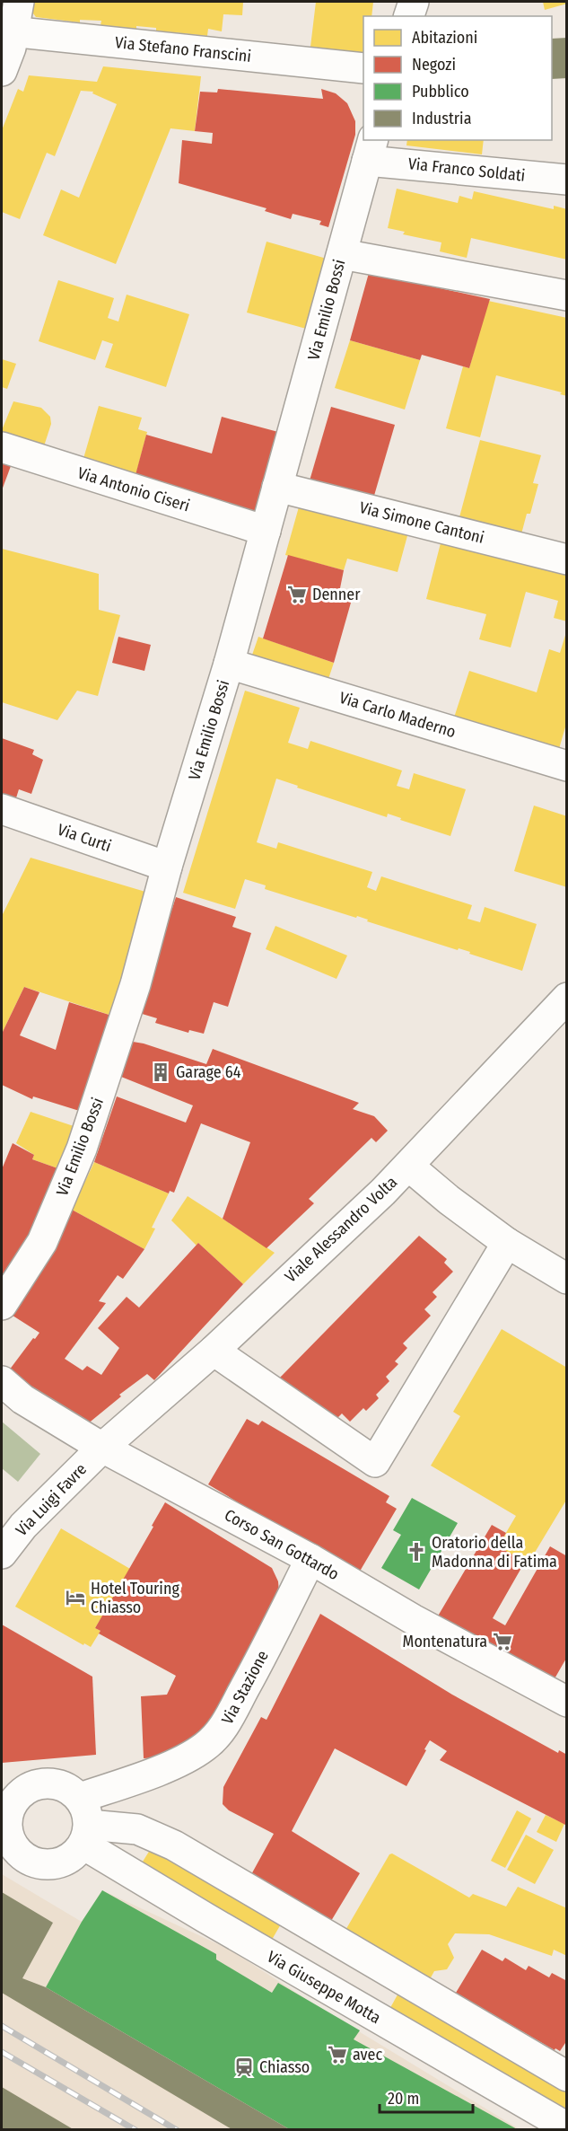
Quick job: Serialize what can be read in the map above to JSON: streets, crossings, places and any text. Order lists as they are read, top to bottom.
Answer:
{
  "streets": {
    "street": [
      "Via Stefano Franscini",
      "Via Franco Soldati",
      "Via Emilio Bossi",
      "Via Antonio Ciseri",
      "Via Simone Cantoni",
      "Via Carlo Maderno",
      "Via Curti",
      "Viale Alessandro Volta",
      "Via Luigi Favre",
      "Corso San Gottardo",
      "Via Stazione",
      "Via Giuseppe Motta"
    ]
  },
  "crossings": [
    ["Via Franco Soldati", "Via Emilio Bossi"],
    ["Via Emilio Bossi", "Via Antonio Ciseri"],
    ["Via Emilio Bossi", "Via Simone Cantoni"],
    ["Via Emilio Bossi", "Via Carlo Maderno"],
    ["Via Emilio Bossi", "Via Curti"],
    ["Viale Alessandro Volta", "Via Luigi Favre"],
    ["Viale Alessandro Volta", "Corso San Gottardo"],
    ["Via Luigi Favre", "Corso San Gottardo"],
    ["Corso San Gottardo", "Via Stazione"],
    ["Via Stazione", "Via Giuseppe Motta"]
  ],
  "places": {
    "supermarket": ["Denner", "Montenatura", "avec"],
    "building": ["Garage 64"],
    "church": ["Oratorio della Madonna di Fatima"],
    "hotel": ["Hotel Touring Chiasso"],
    "station": ["Chiasso"]
  },
  "legend": [
    "Abitazioni",
    "Negozi",
    "Pubblico",
    "Industria"
  ],
  "scale_bar": "20 m"
}
